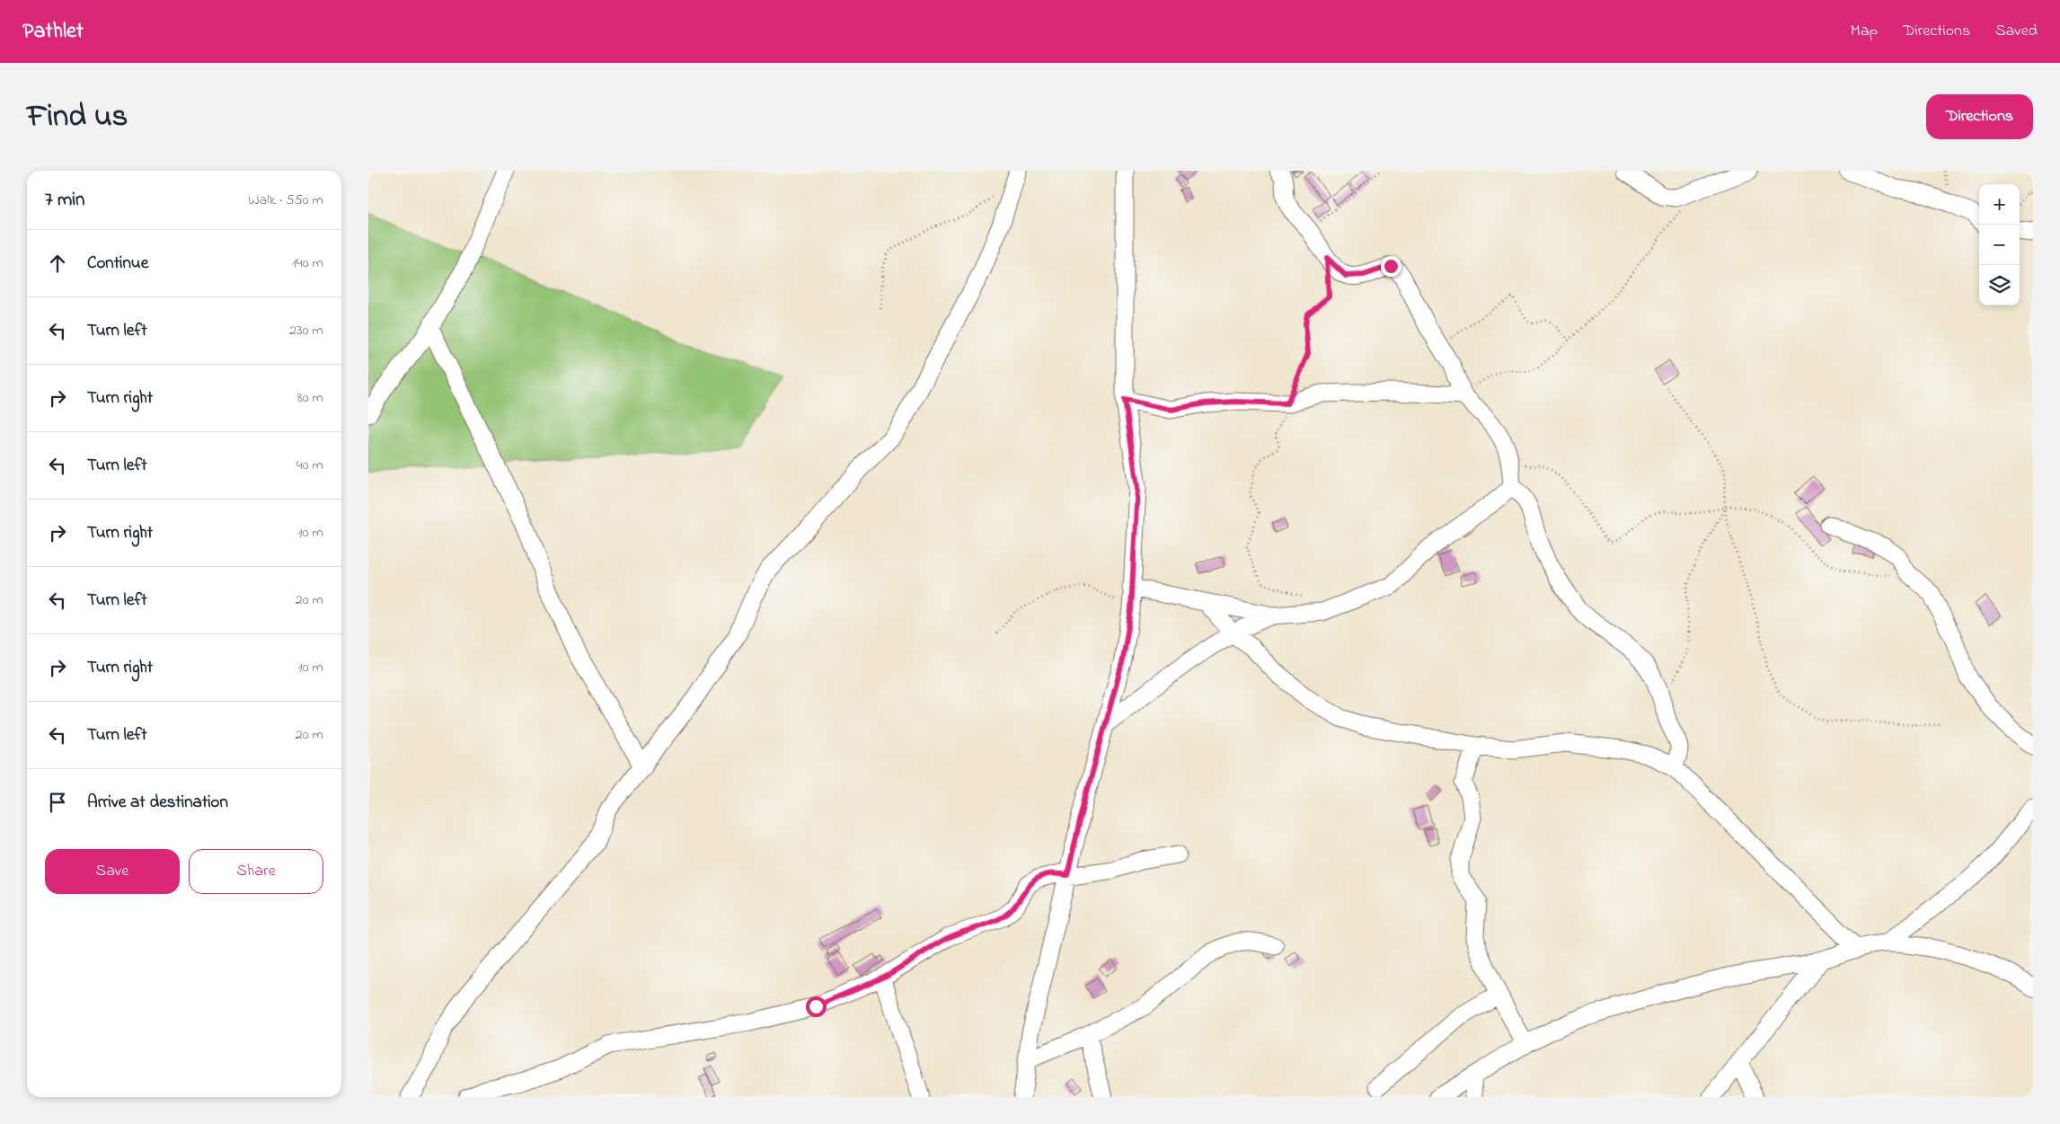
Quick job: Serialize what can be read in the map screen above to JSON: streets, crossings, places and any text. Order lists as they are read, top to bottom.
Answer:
{
  "page": {
    "header": "Pathlet",
    "nav": ["Map", "Directions", "Saved"],
    "title": "Find us",
    "buttons": [
      "Directions",
      ["Save", "Share"]
    ],
    "heading": ["7 min", "Walk · 550 m"],
    "map_buttons": ["+", "−"],
    "list": [
      ["Continue", "140 m"],
      ["Turn left", "230 m"],
      ["Turn right", "80 m"],
      ["Turn left", "40 m"],
      ["Turn right", "10 m"],
      ["Turn left", "20 m"],
      ["Turn right", "10 m"],
      ["Turn left", "20 m"],
      "Arrive at destination"
    ]
  }
}
